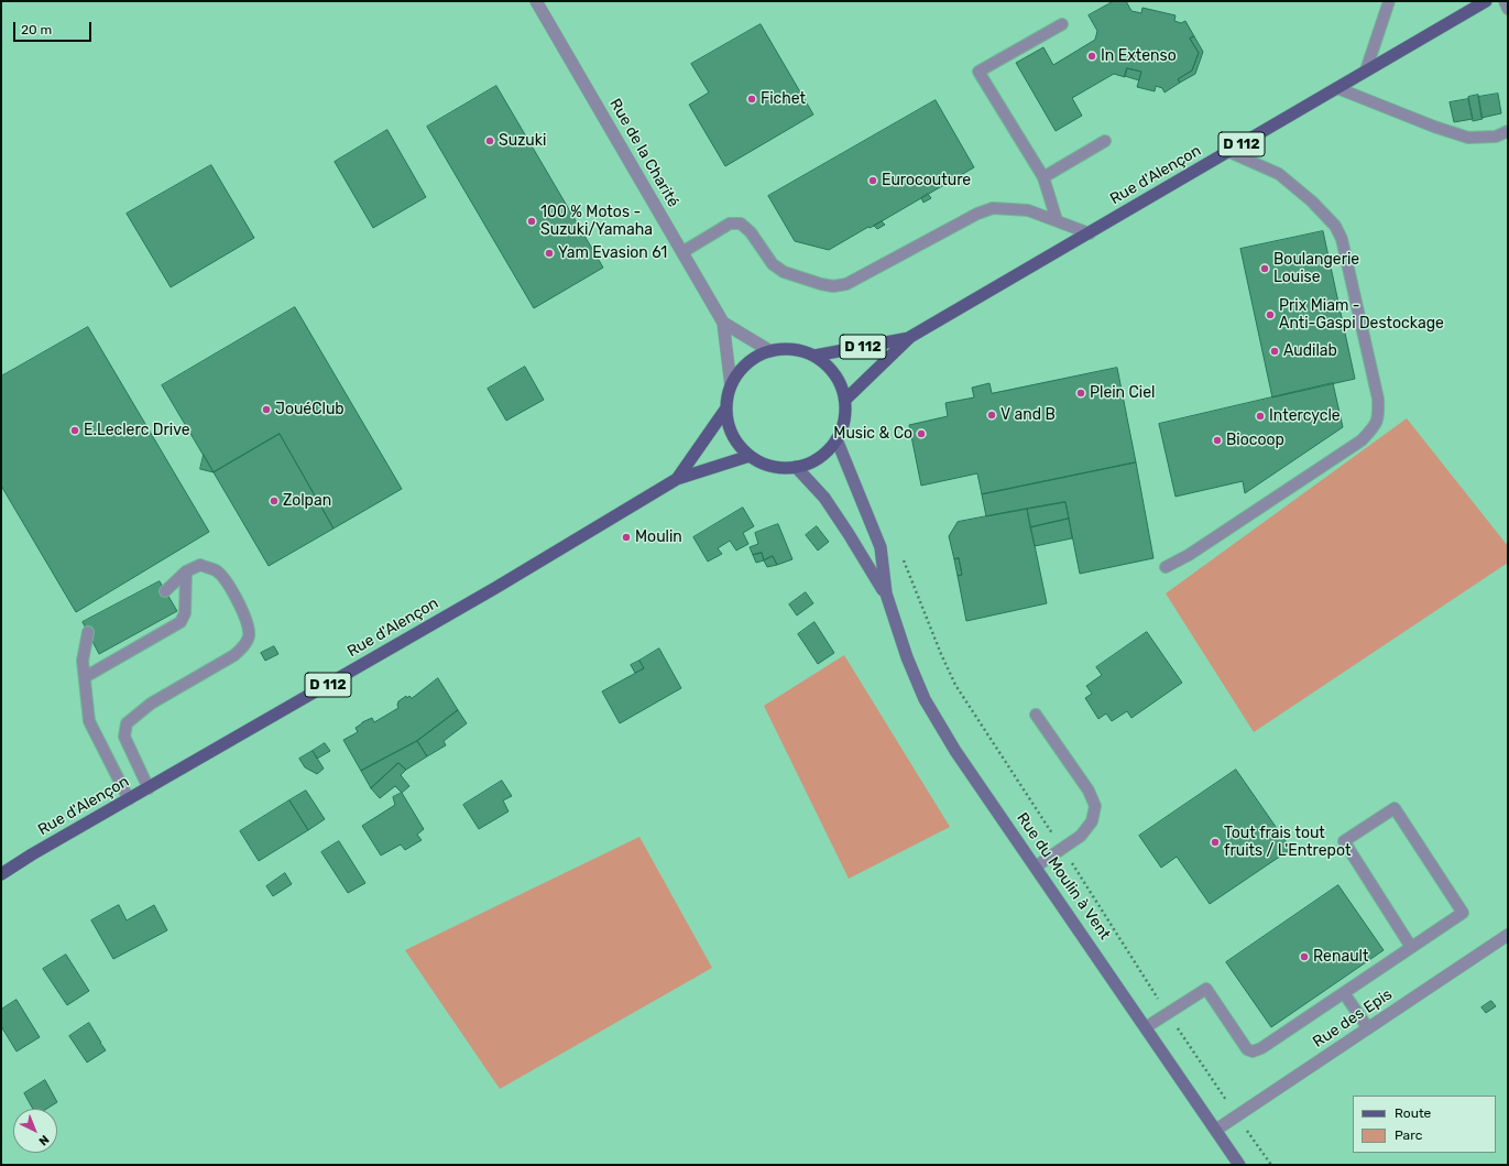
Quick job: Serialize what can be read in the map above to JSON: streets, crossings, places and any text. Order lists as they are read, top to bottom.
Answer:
{
  "streets": {
    "main road": ["D 112", "Rue d'Alençon", "Rue du Moulin à Vent"],
    "street": ["Rue de la Charité", "Rue des Epis"]
  },
  "crossings": [
    ["Rue de la Charité", "Rue d'Alençon"],
    ["Rue de la Charité", "Rue du Moulin à Vent"],
    ["Rue d'Alençon", "Rue du Moulin à Vent"],
    ["Rue du Moulin à Vent", "Rue des Epis"]
  ],
  "places": [
    "In Extenso",
    "Fichet",
    "Suzuki",
    "Eurocouture",
    "100 % Motos - Suzuki/Yamaha",
    "Yam Evasion 61",
    "Boulangerie Louise",
    "Prix Miam - Anti-Gaspi Destockage",
    "Audilab",
    "Plein Ciel",
    "JouéClub",
    "V and B",
    "Intercycle",
    "E.Leclerc Drive",
    "Music & Co",
    "Biocoop",
    "Zolpan",
    "Moulin",
    "Tout frais tout fruits / L'Entrepot",
    "Renault"
  ],
  "legend": ["Route", "Parc"],
  "scale_bar": "20 m",
  "north": "bottom right"
}
